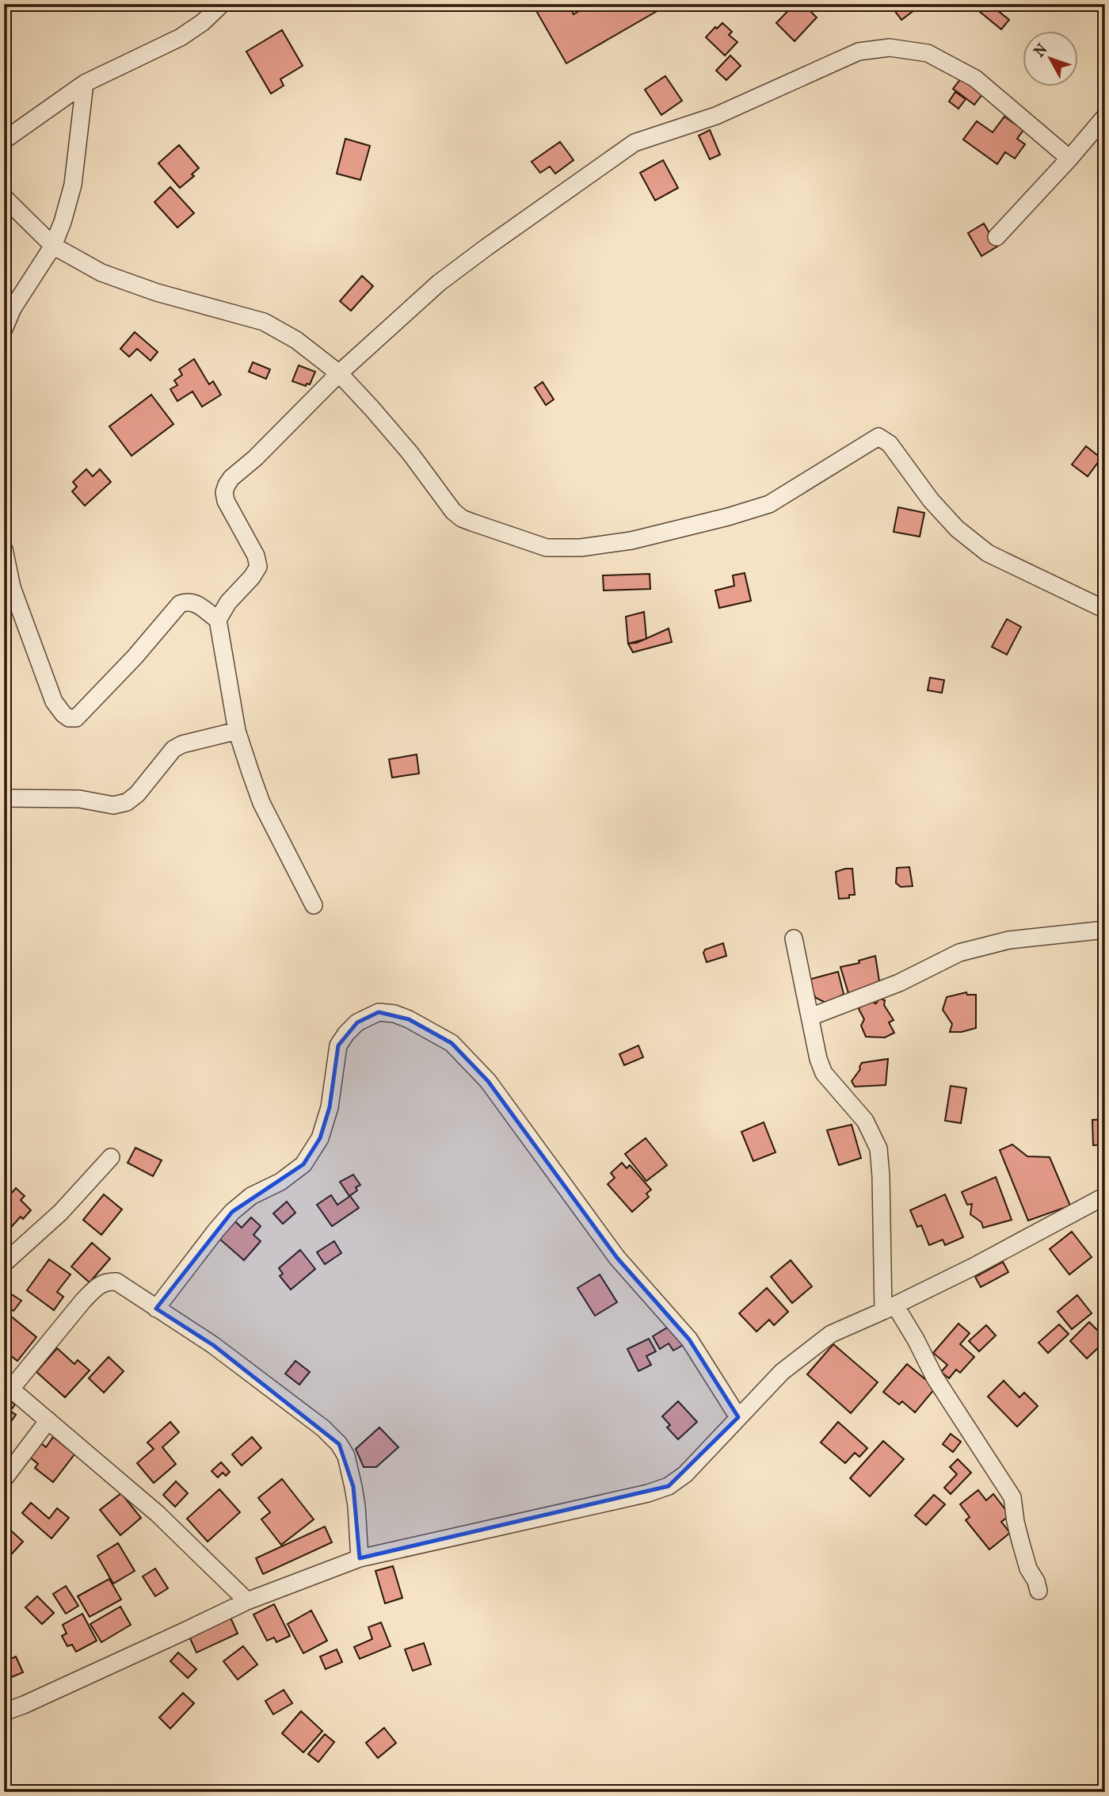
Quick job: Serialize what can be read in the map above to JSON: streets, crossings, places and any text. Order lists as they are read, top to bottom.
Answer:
{
  "north": "top left"
}
